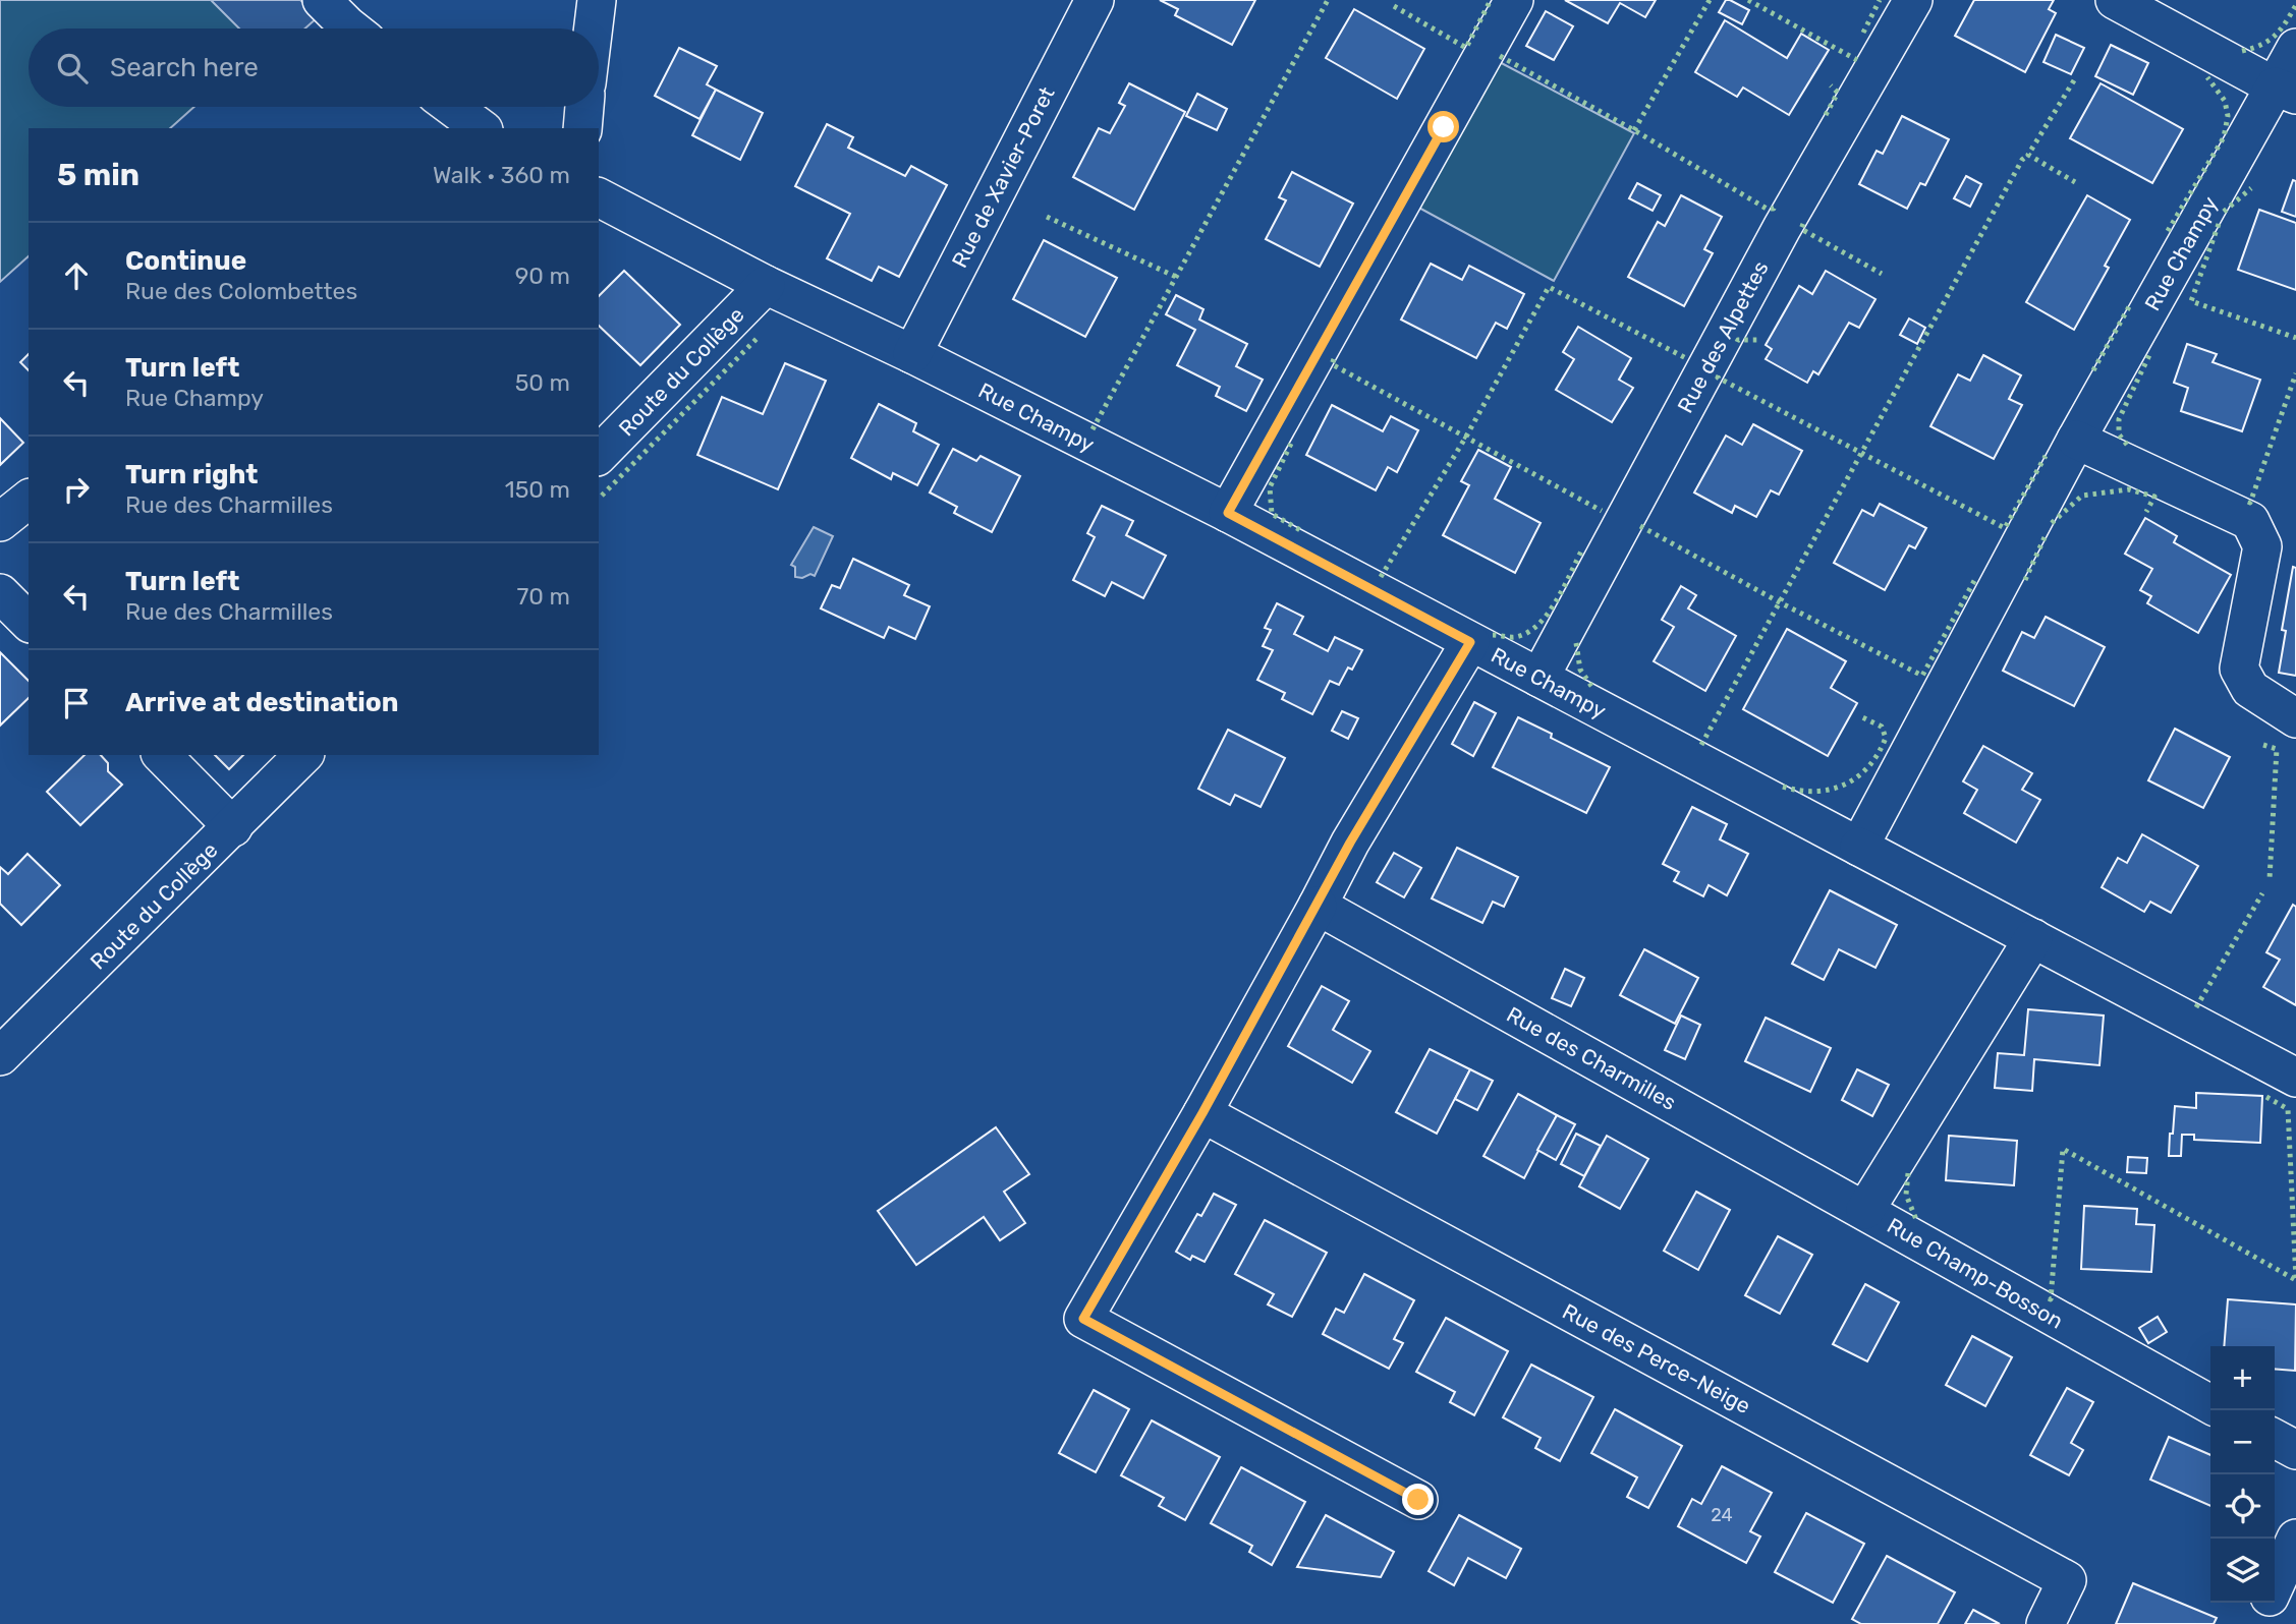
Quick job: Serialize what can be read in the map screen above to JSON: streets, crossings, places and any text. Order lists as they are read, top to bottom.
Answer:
{
  "streets": {
    "street": [
      "Rue de Xavier-Poret",
      "Rue Champy",
      "Rue des Alpettes",
      "Route du Collège",
      "Rue des Charmilles",
      "Rue Champ-Bosson",
      "Rue des Perce-Neige"
    ]
  },
  "crossings": [
    ["Rue de Xavier-Poret", "Rue Champy"],
    ["Rue Champy", "Rue des Alpettes"],
    ["Rue Champy", "Route du Collège"],
    ["Rue des Charmilles", "Rue Champ-Bosson"]
  ],
  "house_numbers": ["24"],
  "page": {
    "search": "Search here",
    "heading": ["5 min", "Walk · 360 m"],
    "list": [
      ["Continue", "Rue des Colombettes", "90 m"],
      ["Turn left", "Rue Champy", "50 m"],
      ["Turn right", "Rue des Charmilles", "150 m"],
      ["Turn left", "Rue des Charmilles", "70 m"],
      "Arrive at destination"
    ],
    "map_buttons": ["+", "−"]
  }
}
